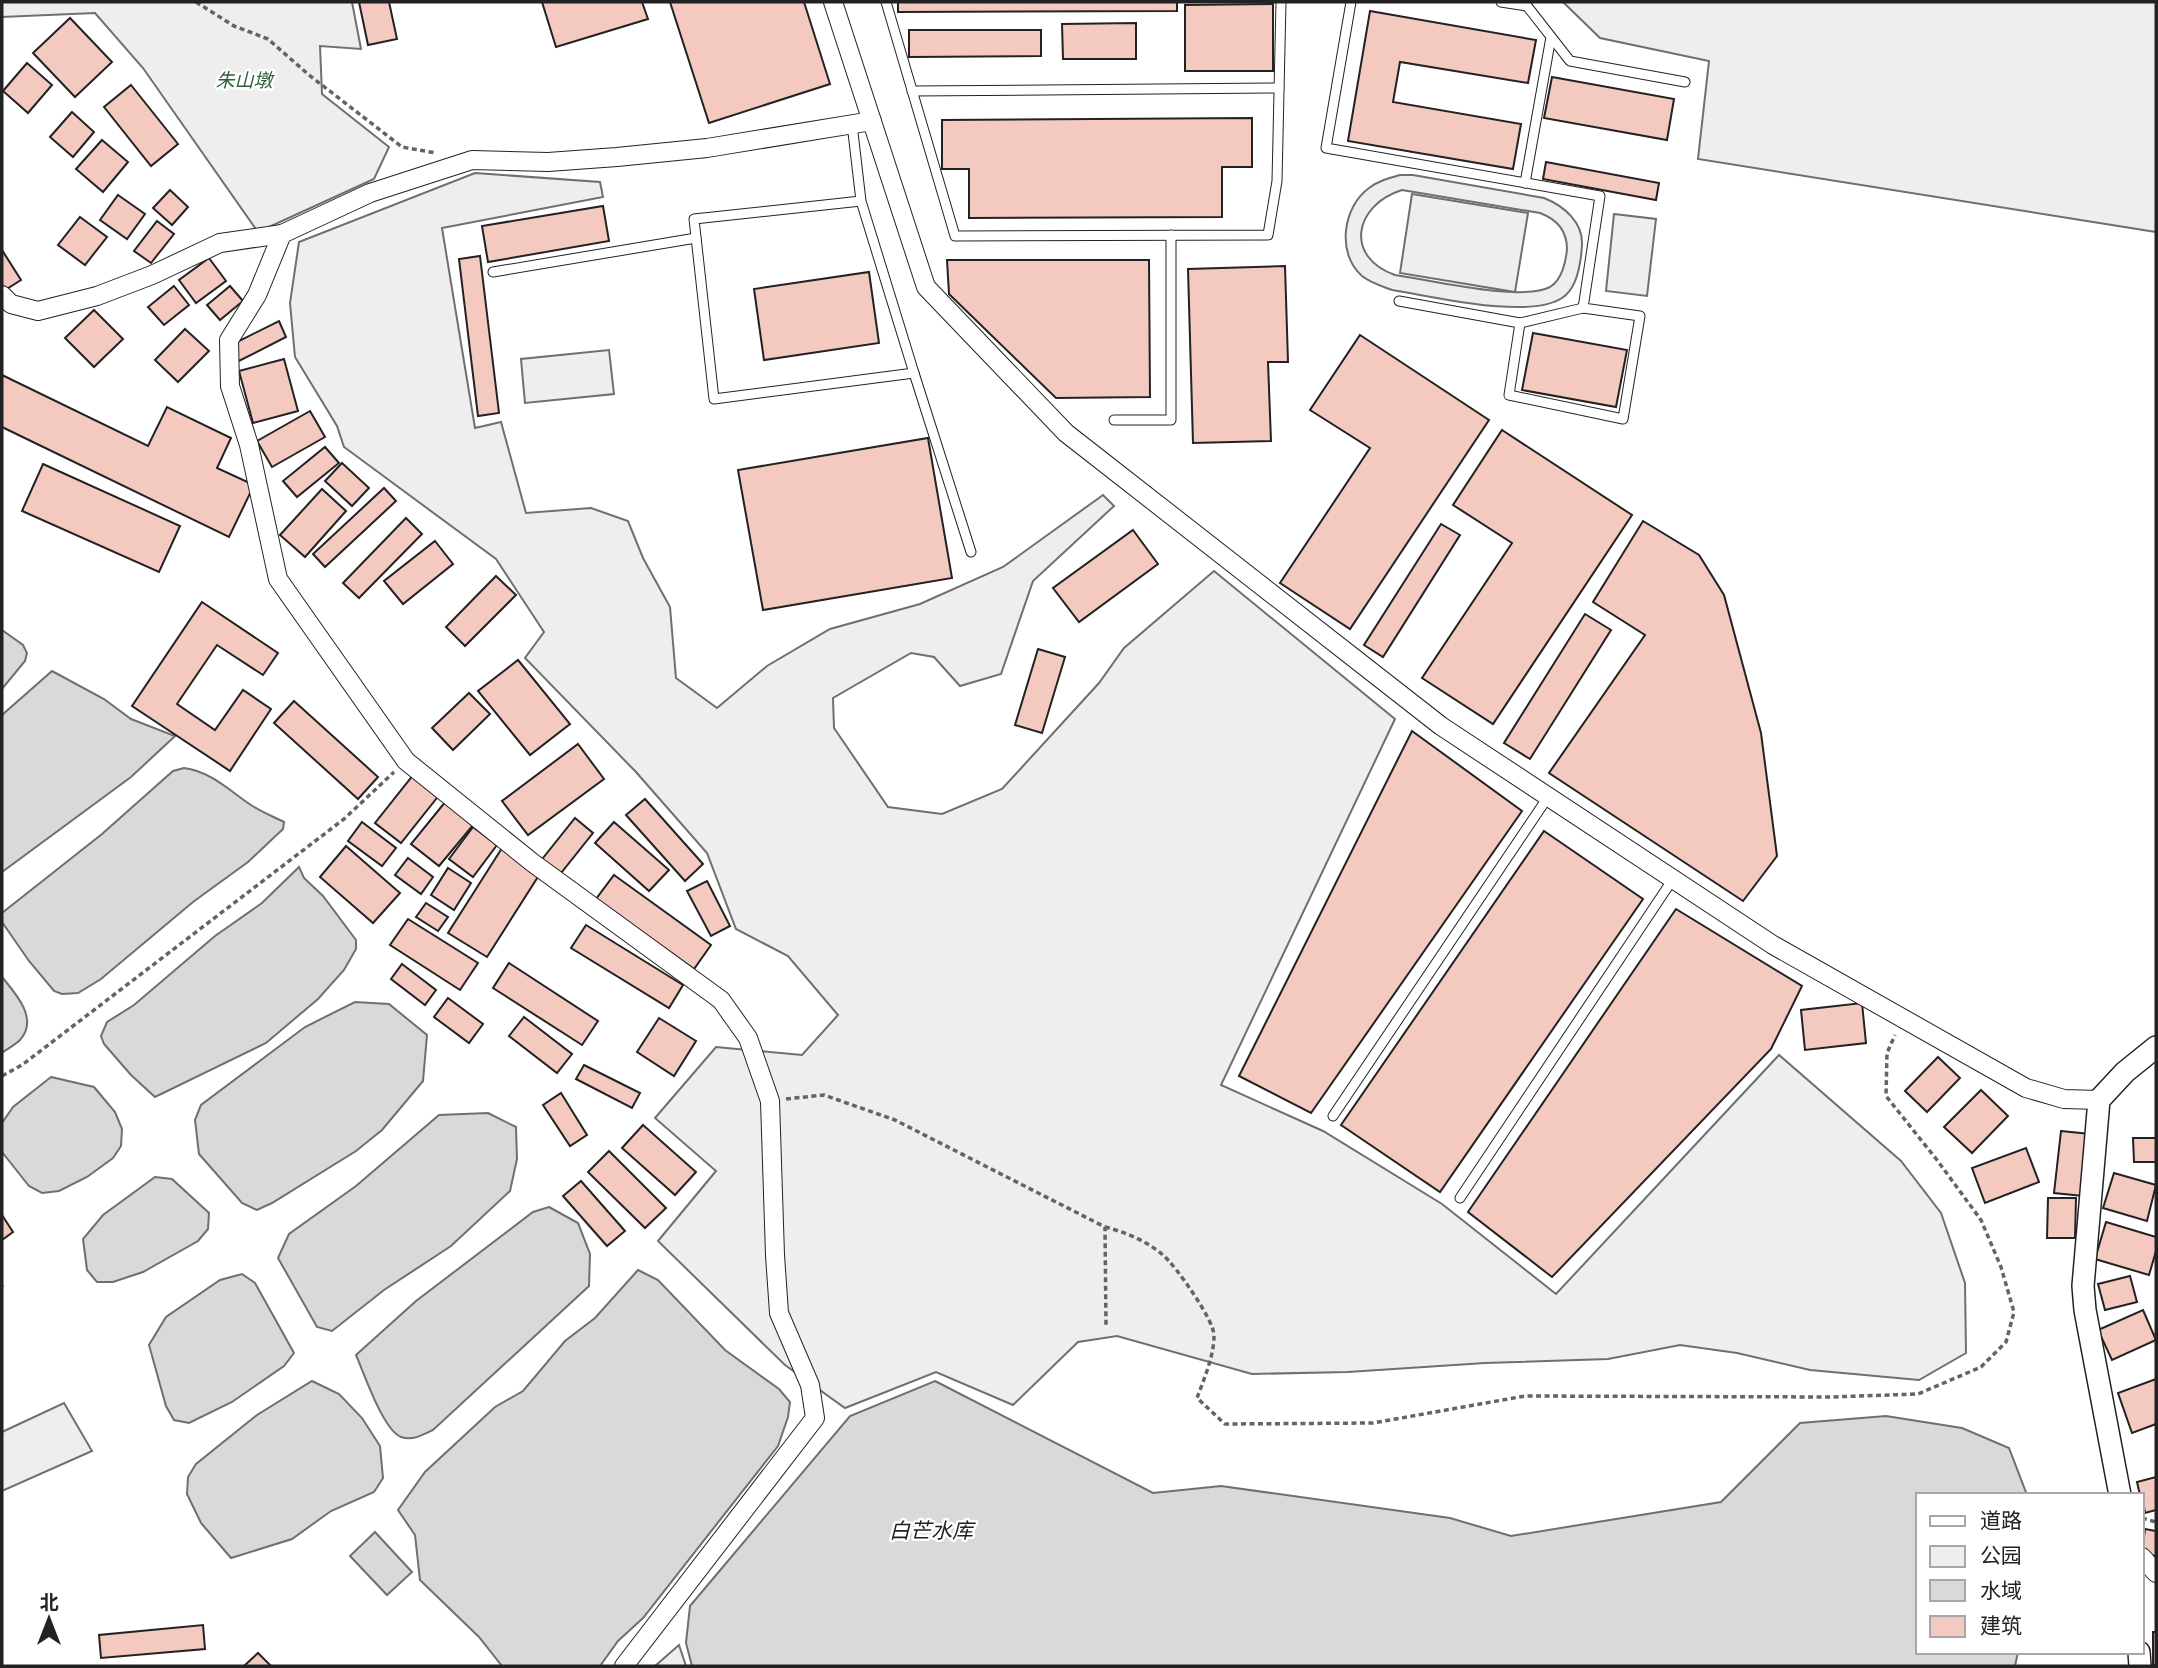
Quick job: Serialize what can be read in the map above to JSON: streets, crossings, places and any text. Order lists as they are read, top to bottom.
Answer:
{
  "water": ["白芒水库"],
  "parks": ["朱山墩"],
  "legend": [
    "道路",
    "公园",
    "水域",
    "建筑"
  ],
  "north": "top"
}
